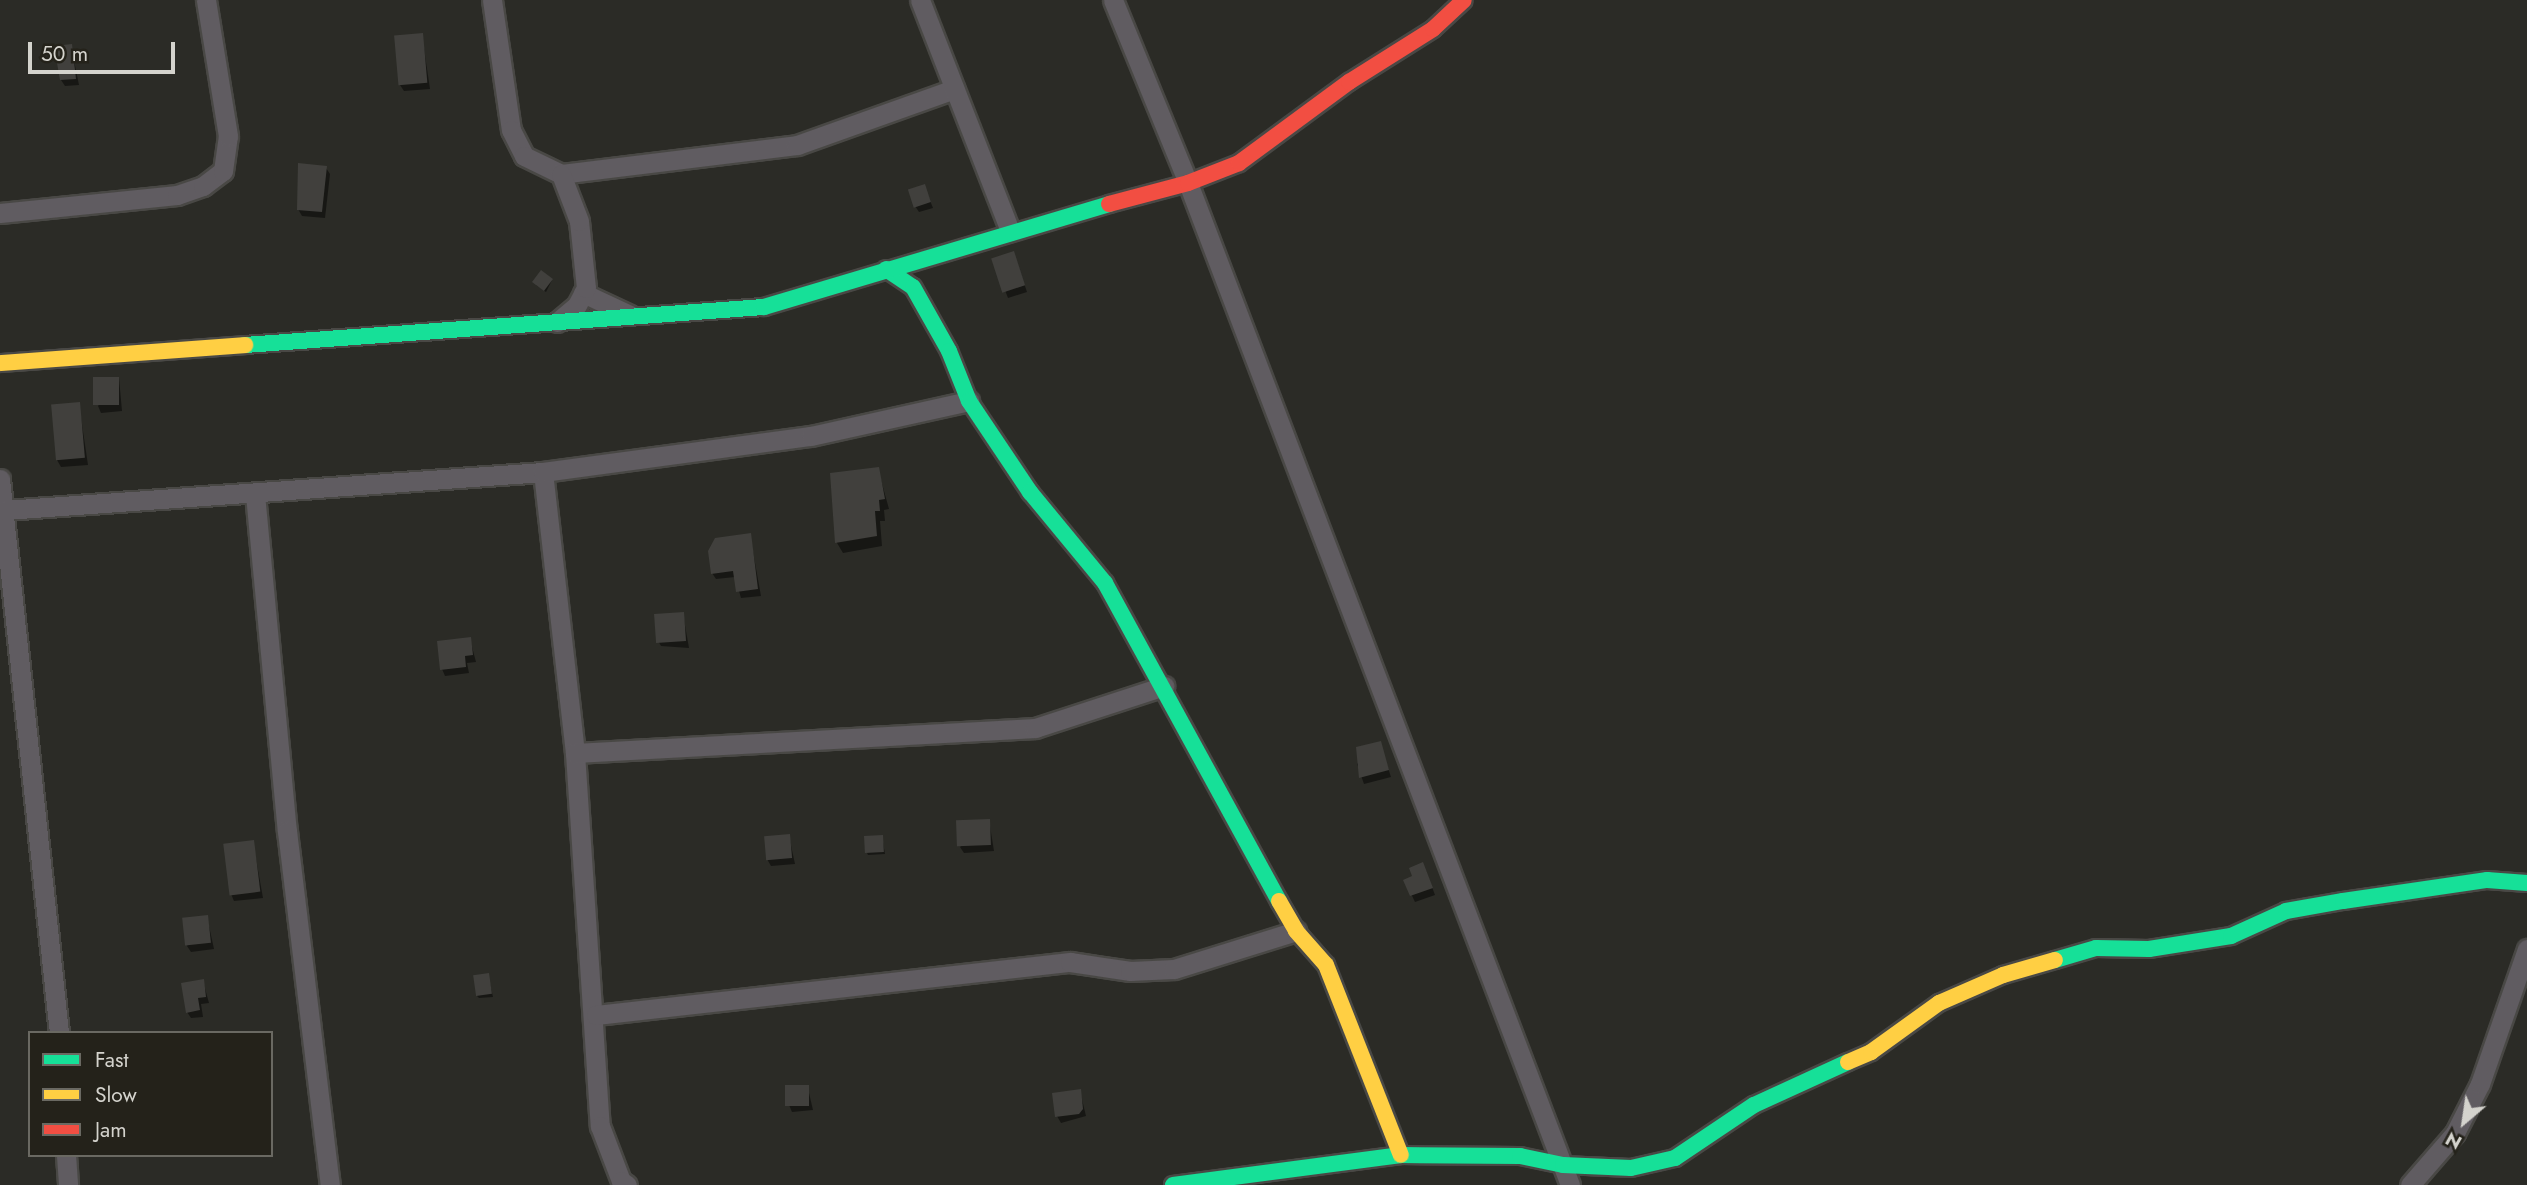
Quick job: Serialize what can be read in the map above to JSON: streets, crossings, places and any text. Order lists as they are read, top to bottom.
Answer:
{
  "legend": ["Fast", "Slow", "Jam"],
  "scale_bar": "50 m",
  "north": "bottom left"
}
